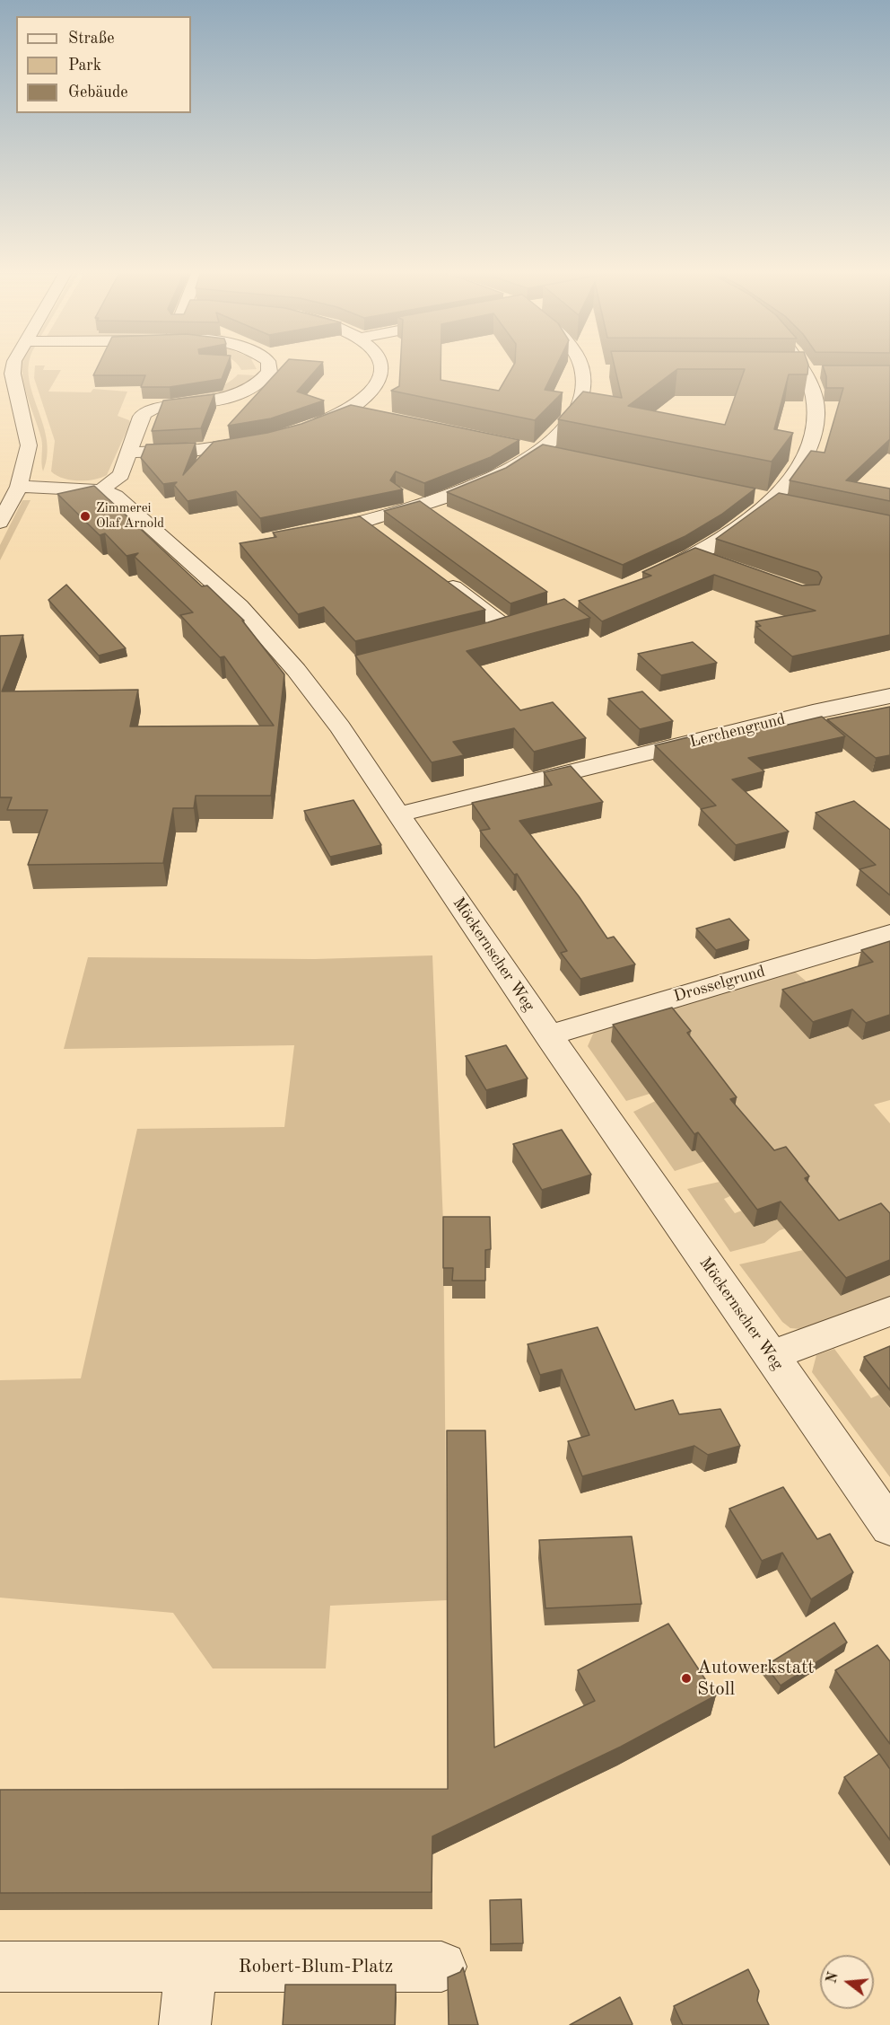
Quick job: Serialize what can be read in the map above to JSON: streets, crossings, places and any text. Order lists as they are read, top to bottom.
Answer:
{
  "streets": {
    "street": [
      "Lerchengrund",
      "Möckernscher Weg",
      "Drosselgrund",
      "Robert-Blum-Platz"
    ]
  },
  "crossings": [
    ["Lerchengrund", "Möckernscher Weg"],
    ["Möckernscher Weg", "Drosselgrund"]
  ],
  "places": ["Zimmerei Olaf Arnold", "Autowerkstatt Stoll"],
  "legend": ["Straße", "Park", "Gebäude"],
  "north": "left"
}
